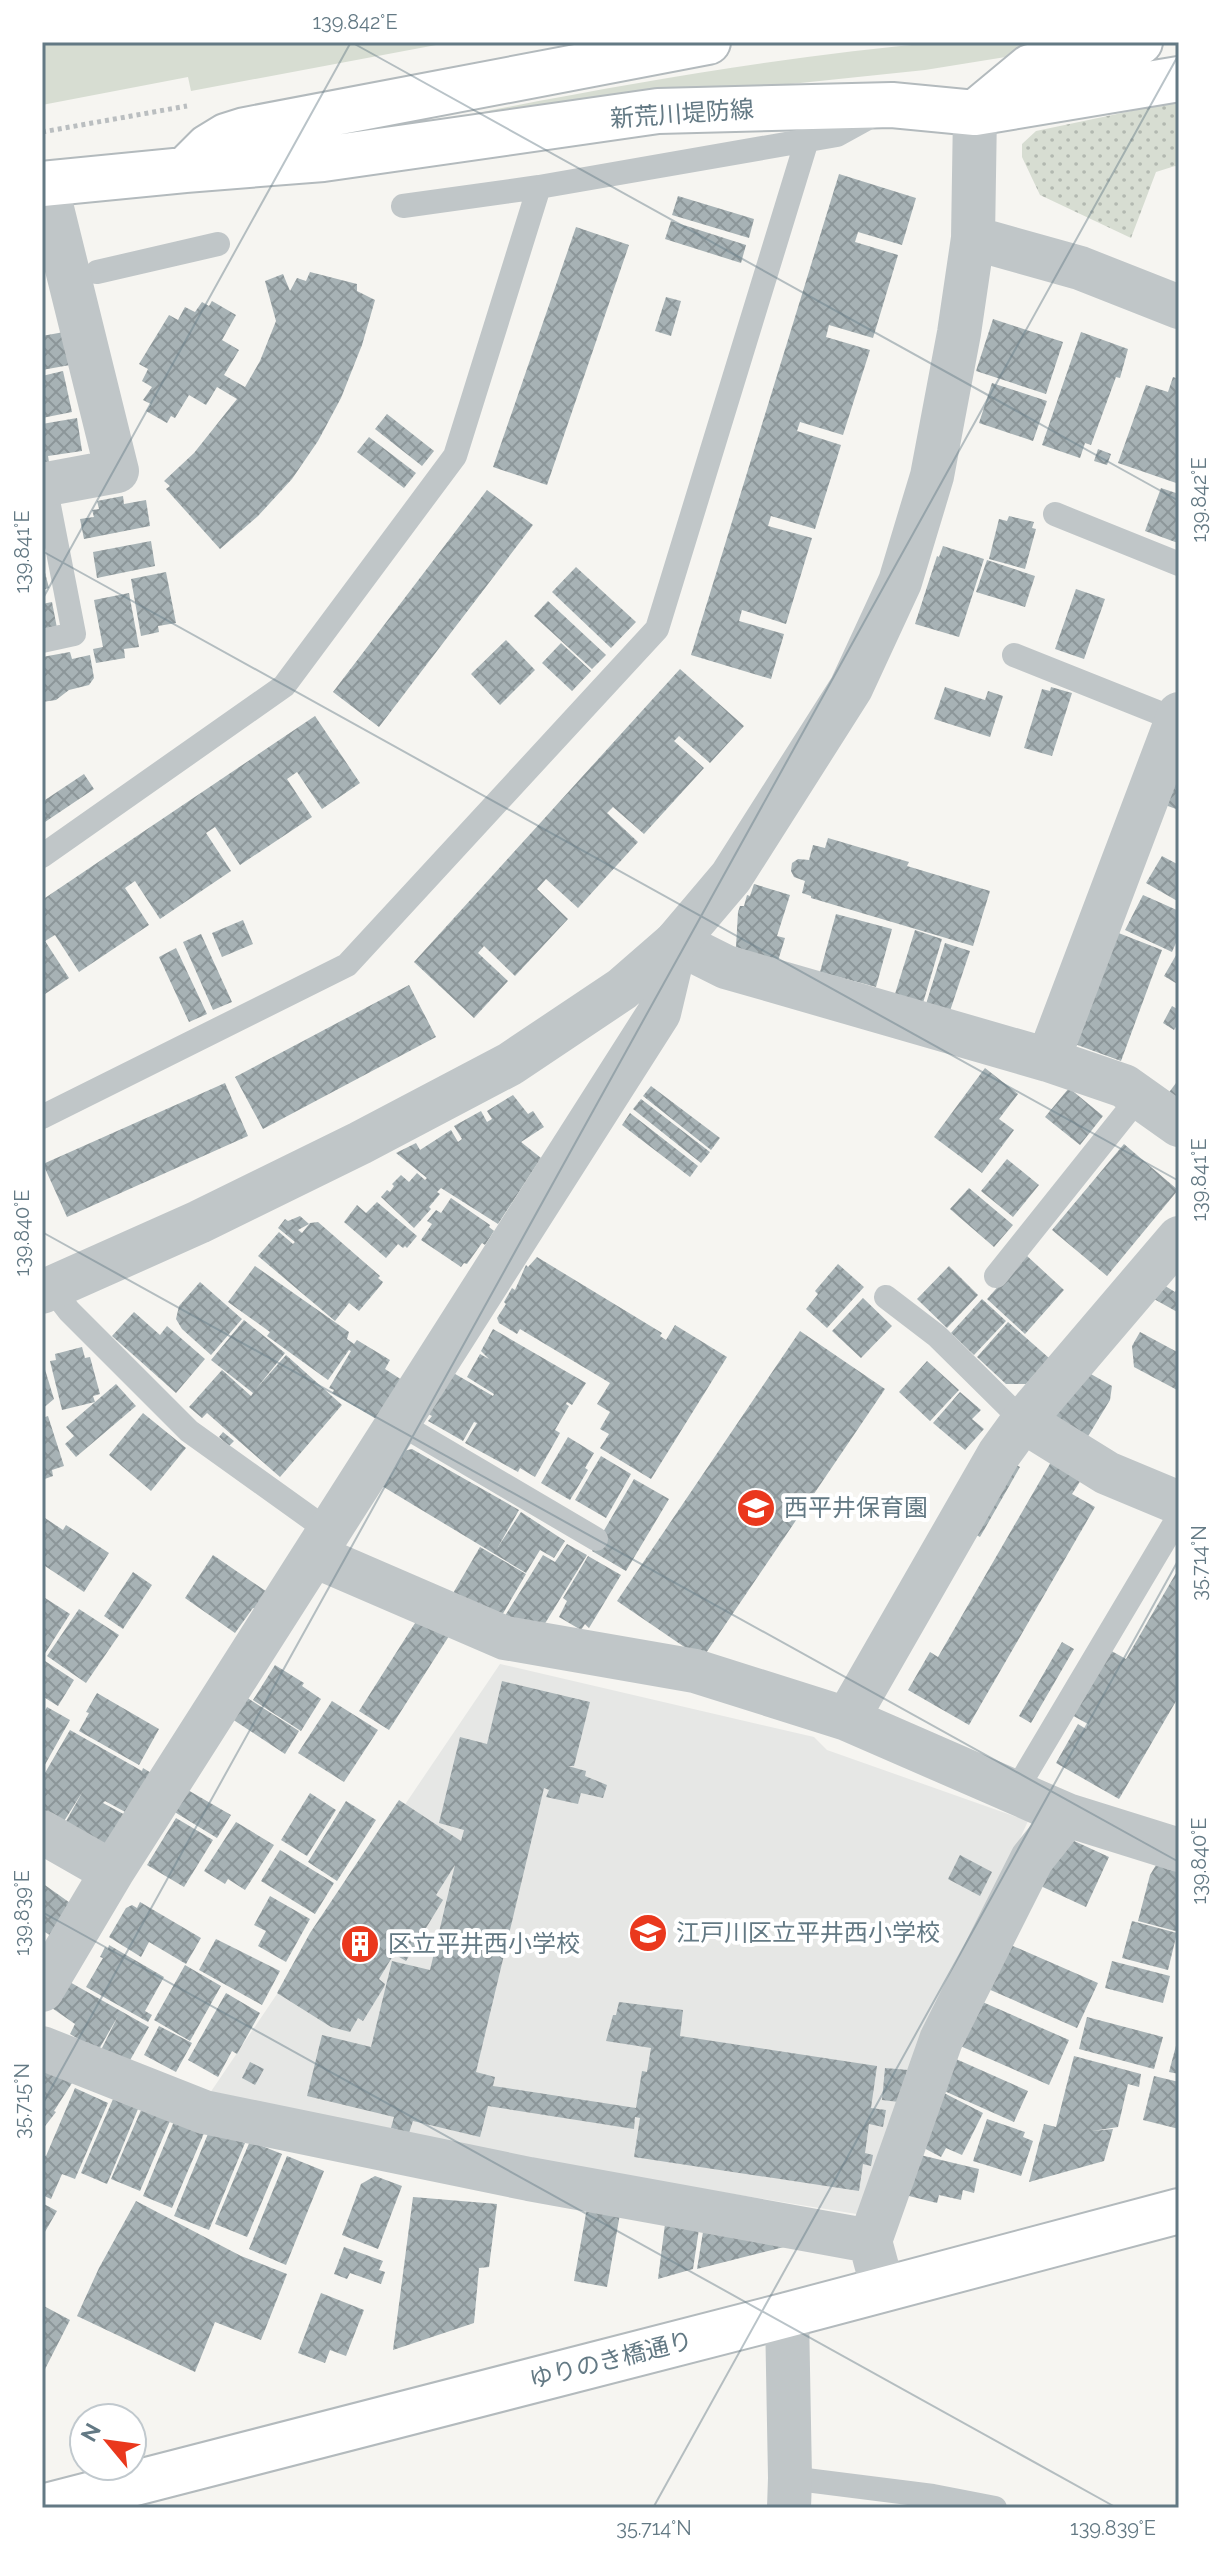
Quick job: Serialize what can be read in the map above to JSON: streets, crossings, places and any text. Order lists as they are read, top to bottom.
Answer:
{
  "streets": {
    "main road": ["新荒川堤防線", "ゆりのき橋通り"]
  },
  "places": {
    "school or university": ["西平井保育園", "江戸川区立平井西小学校"],
    "building": ["区立平井西小学校"]
  },
  "north": "top left",
  "coordinates": [
    "139.842°E",
    "139.841°E",
    "139.840°E",
    "35.714°N",
    "139.839°E",
    "35.715°N"
  ]
}
